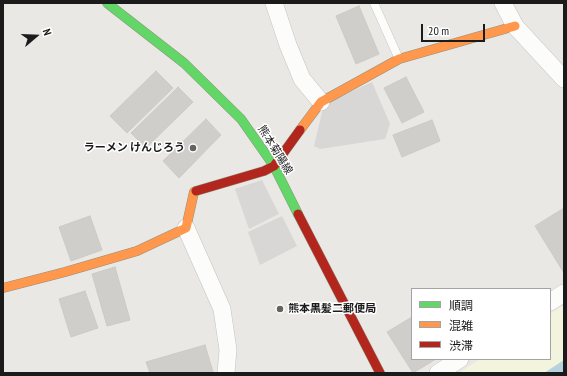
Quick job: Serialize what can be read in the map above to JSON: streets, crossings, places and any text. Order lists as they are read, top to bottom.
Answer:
{
  "streets": {
    "street": ["熊本菊陽線"]
  },
  "places": ["ラーメン けんじろう", "熊本黒髪二郵便局"],
  "legend": ["順調", "混雑", "渋滞"],
  "scale_bar": "20 m",
  "north": "right"
}
